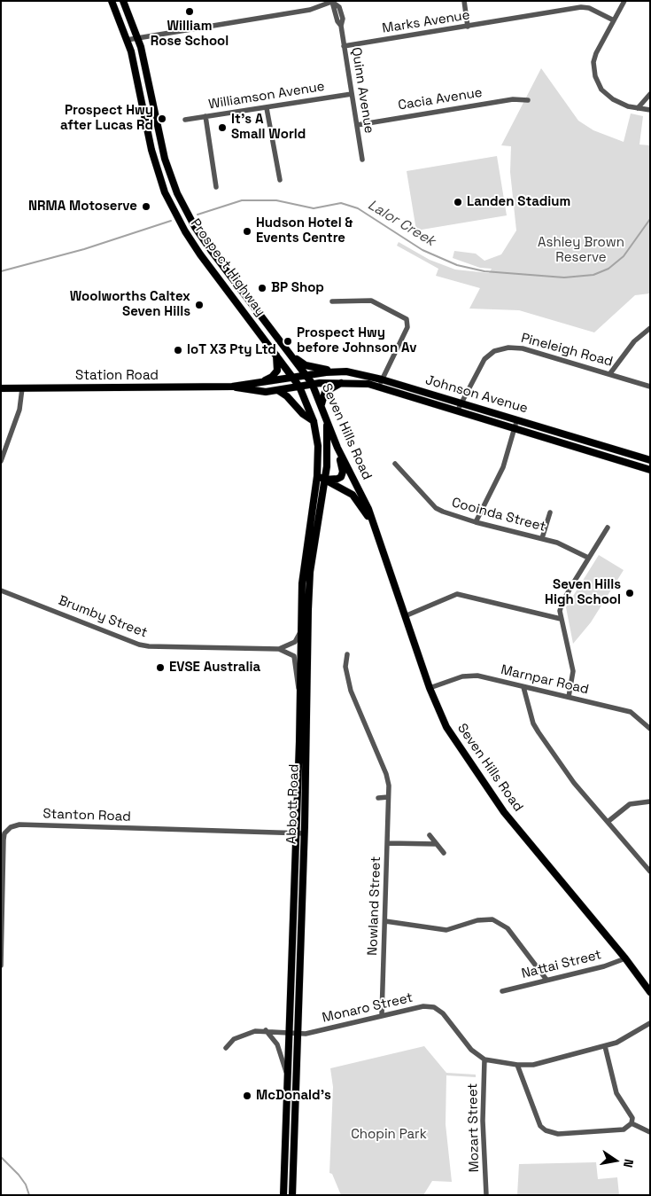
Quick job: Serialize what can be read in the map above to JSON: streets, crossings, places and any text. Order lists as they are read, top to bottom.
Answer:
{
  "streets": {
    "main road": [
      "Prospect Highway",
      "Station Road",
      "Johnson Avenue",
      "Seven Hills Road",
      "Abbott Road"
    ],
    "street": [
      "Marks Avenue",
      "Quinn Avenue",
      "Williamson Avenue",
      "Cacia Avenue",
      "Pineleigh Road",
      "Cooinda Street",
      "Brumby Street",
      "Marnpar Road",
      "Stanton Road",
      "Nowland Street",
      "Nattai Street",
      "Monaro Street",
      "Mozart Street"
    ]
  },
  "crossings": [
    ["Marks Avenue", "Quinn Avenue"],
    ["Quinn Avenue", "Williamson Avenue"],
    ["Quinn Avenue", "Cacia Avenue"],
    ["Prospect Highway", "Station Road"],
    ["Prospect Highway", "Johnson Avenue"],
    ["Prospect Highway", "Seven Hills Road"],
    ["Pineleigh Road", "Johnson Avenue"],
    ["Station Road", "Johnson Avenue"],
    ["Station Road", "Seven Hills Road"],
    ["Johnson Avenue", "Seven Hills Road"],
    ["Seven Hills Road", "Marnpar Road"],
    ["Seven Hills Road", "Abbott Road"],
    ["Seven Hills Road", "Nattai Street"],
    ["Abbott Road", "Stanton Road"],
    ["Abbott Road", "Monaro Street"],
    ["Nowland Street", "Monaro Street"],
    ["Monaro Street", "Mozart Street"]
  ],
  "water": ["Lalor Creek"],
  "parks": ["Ashley Brown Reserve", "Chopin Park"],
  "places": [
    "William Rose School",
    "Prospect Hwy after Lucas Rd",
    "It's A Small World",
    "Landen Stadium",
    "NRMA Motoserve",
    "Hudson Hotel & Events Centre",
    "BP Shop",
    "Woolworths Caltex Seven Hills",
    "Prospect Hwy before Johnson Av",
    "IoT X3 Pty Ltd",
    "Seven Hills High School",
    "EVSE Australia",
    "McDonald's"
  ],
  "north": "right"
}
